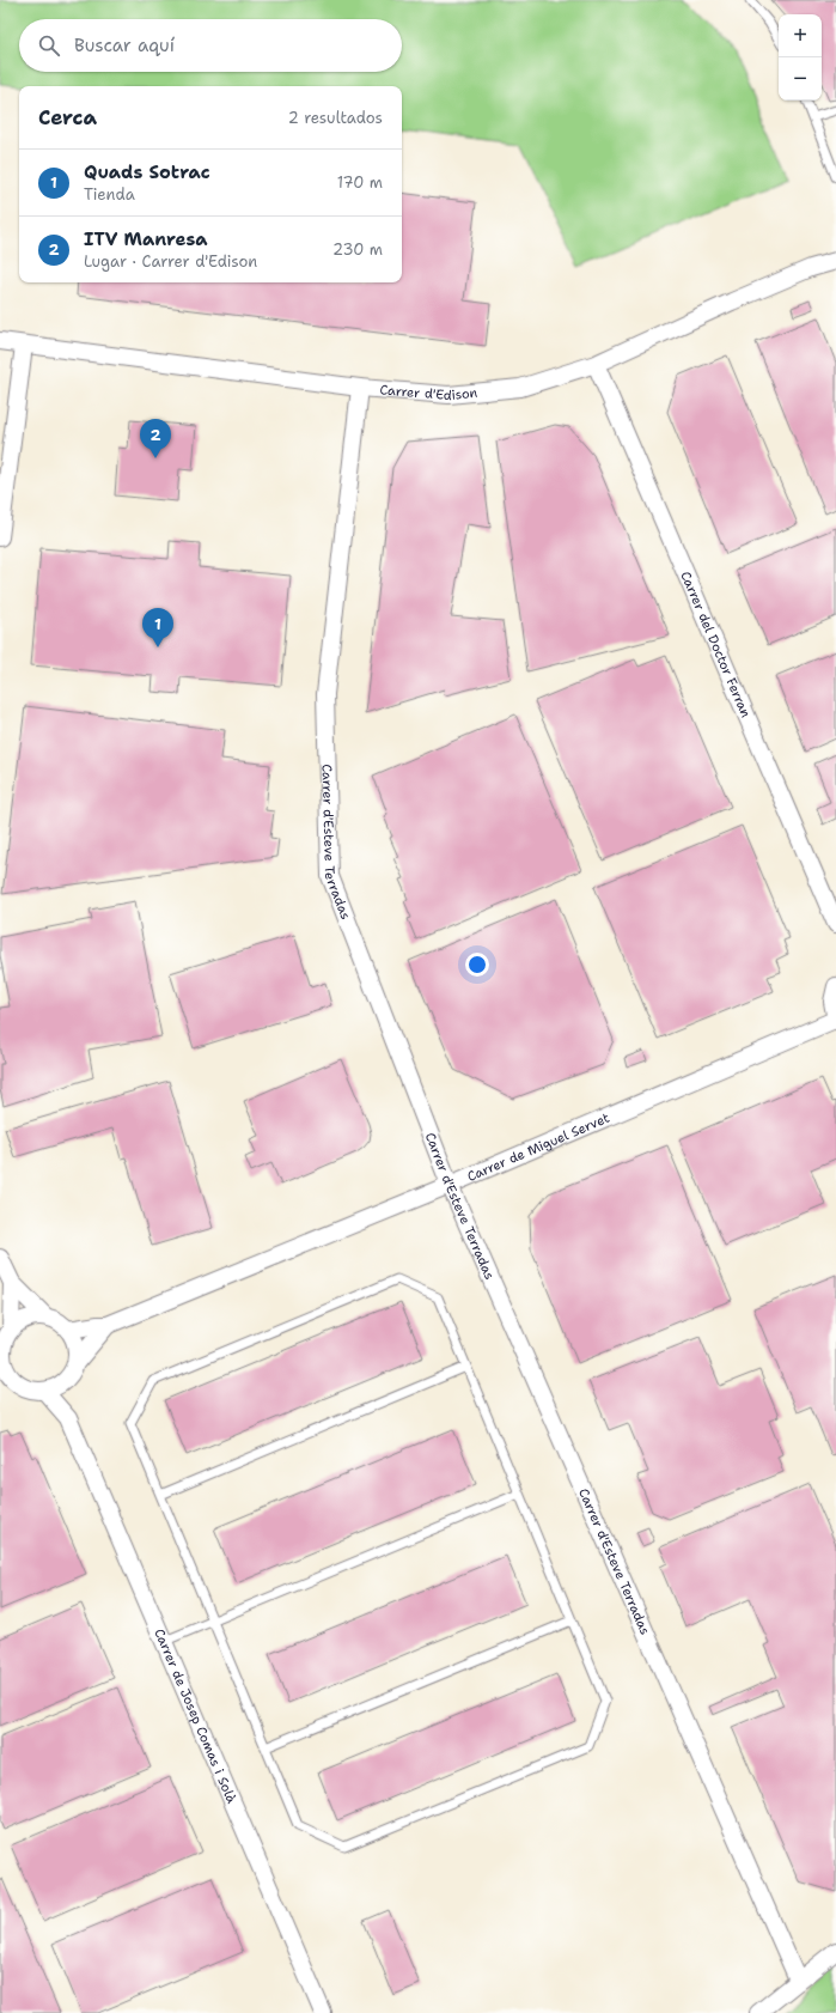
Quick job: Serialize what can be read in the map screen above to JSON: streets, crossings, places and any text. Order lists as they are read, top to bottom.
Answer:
{
  "streets": {
    "street": [
      "Carrer d'Edison",
      "Carrer del Doctor Ferran",
      "Carrer d'Esteve Terradas",
      "Carrer de Miguel Servet",
      "Carrer de Josep Comas i Solà"
    ]
  },
  "crossings": [
    ["Carrer d'Edison", "Carrer del Doctor Ferran"],
    ["Carrer d'Edison", "Carrer d'Esteve Terradas"],
    ["Carrer d'Esteve Terradas", "Carrer de Miguel Servet"],
    ["Carrer de Miguel Servet", "Carrer de Josep Comas i Solà"]
  ],
  "page": {
    "map_buttons": ["+", "−"],
    "search": "Buscar aquí",
    "heading": ["Cerca", "2 resultados"],
    "list": [
      {
        "mark": "1",
        "name": "Quads Sotrac",
        "note": "Tienda",
        "value": "170 m"
      },
      {
        "mark": "2",
        "name": "ITV Manresa",
        "note": "Lugar · Carrer d'Edison",
        "value": "230 m"
      }
    ],
    "pins": ["2", "1"]
  }
}
